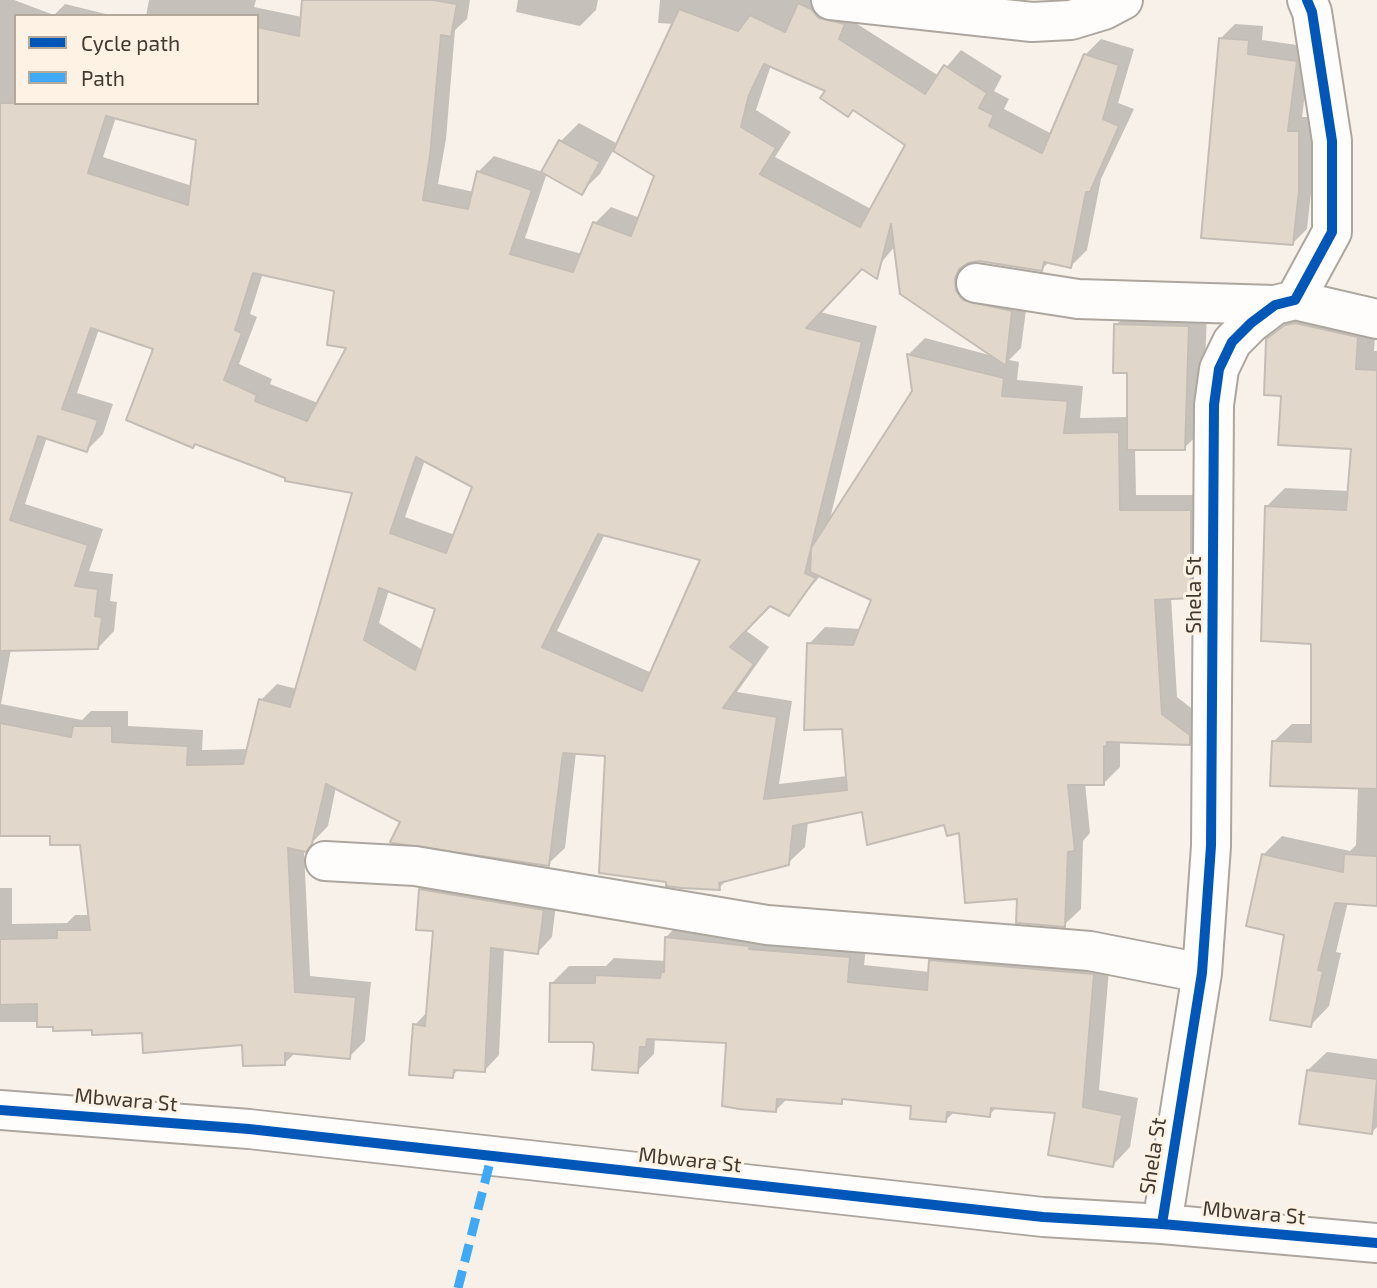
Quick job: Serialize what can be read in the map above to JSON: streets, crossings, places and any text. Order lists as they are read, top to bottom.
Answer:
{
  "streets": {
    "street": ["Shela St", "Mbwara St"]
  },
  "crossings": [
    ["Shela St", "Mbwara St"]
  ],
  "legend": ["Cycle path", "Path"]
}
